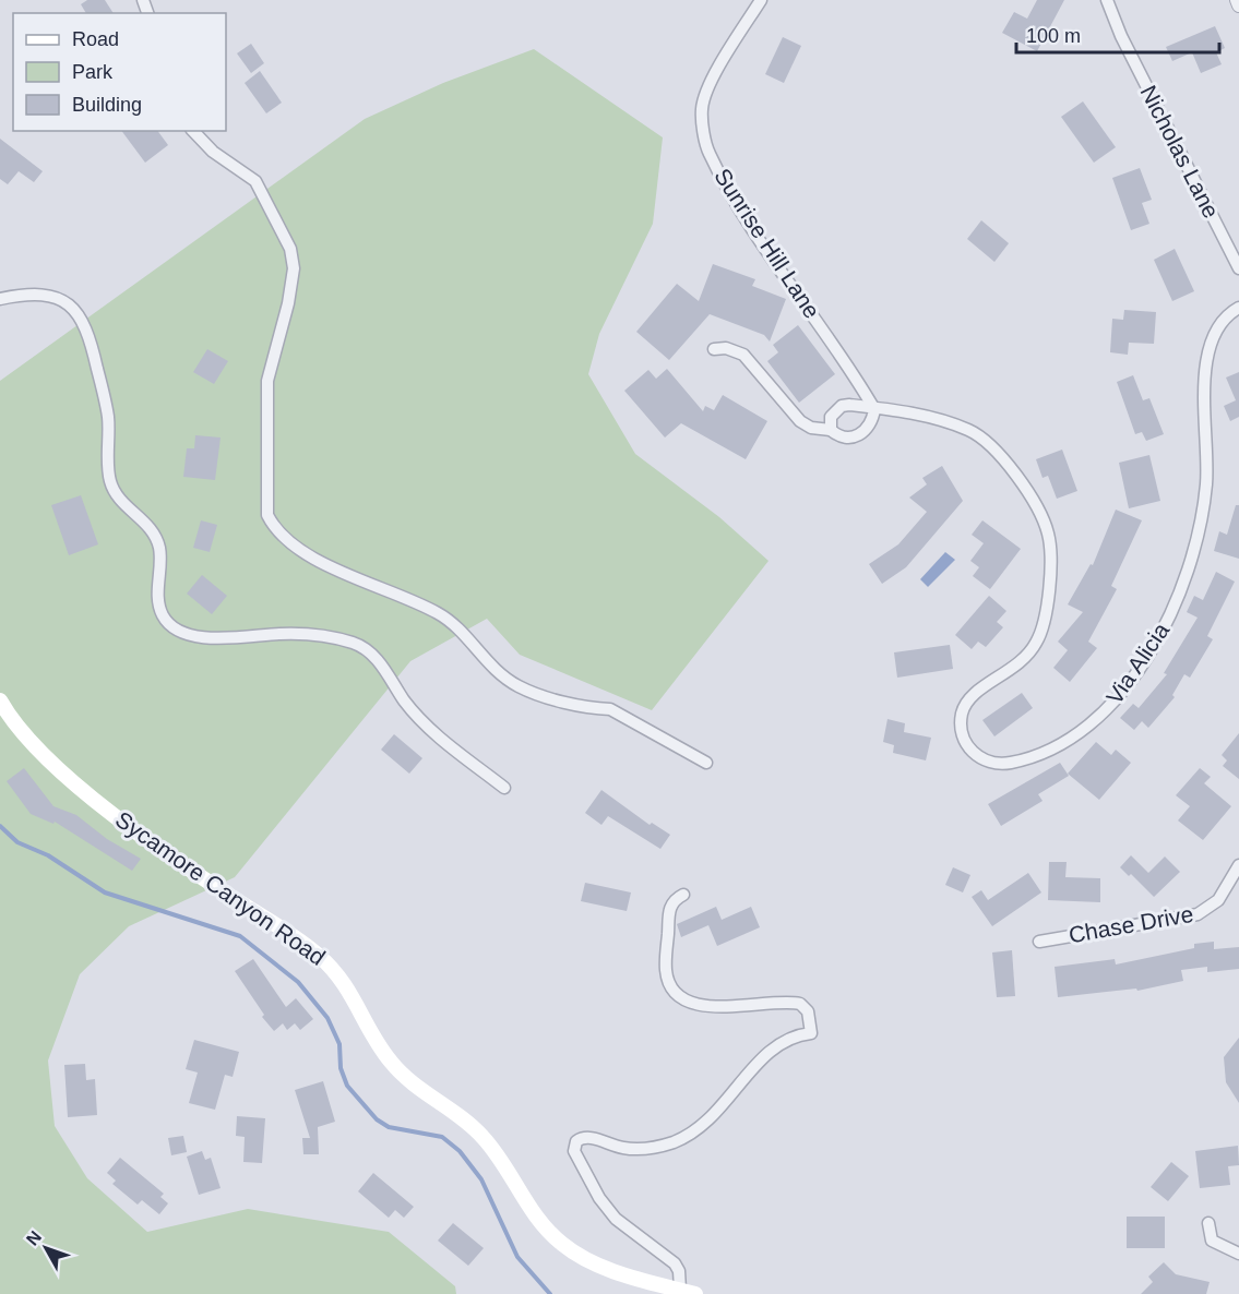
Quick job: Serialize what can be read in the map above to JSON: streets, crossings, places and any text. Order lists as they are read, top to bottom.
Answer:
{
  "streets": {
    "main road": ["Sycamore Canyon Road"],
    "street": [
      "Nicholas Lane",
      "Sunrise Hill Lane",
      "Via Alicia",
      "Chase Drive"
    ]
  },
  "crossings": [
    ["Sunrise Hill Lane", "Via Alicia"]
  ],
  "legend": ["Road", "Park", "Building"],
  "scale_bar": "100 m",
  "north": "top left"
}
